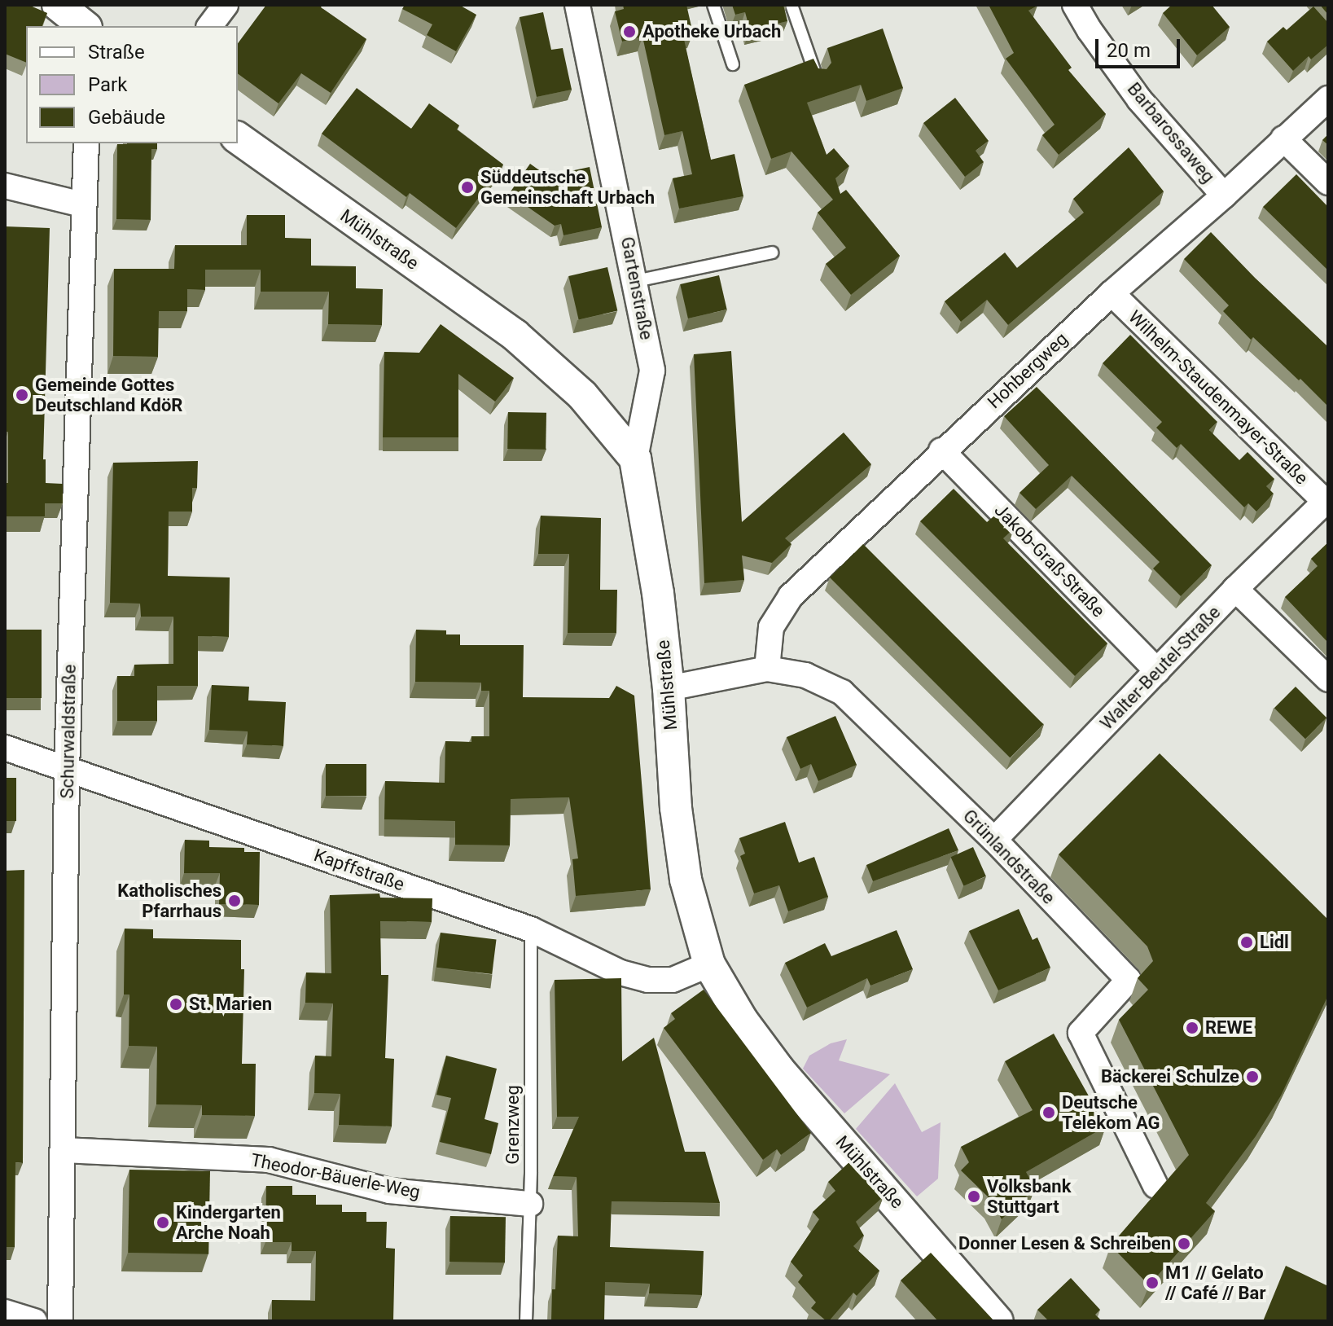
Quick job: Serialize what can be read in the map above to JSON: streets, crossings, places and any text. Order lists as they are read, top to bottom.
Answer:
{
  "streets": {
    "street": [
      "Barbarossaweg",
      "Mühlstraße",
      "Gartenstraße",
      "Hohbergweg",
      "Wilhelm-Staudenmayer-Straße",
      "Jakob-Graß-Straße",
      "Walter-Beutel-Straße",
      "Schurwaldstraße",
      "Grünlandstraße",
      "Kapffstraße",
      "Theodor-Bäuerle-Weg"
    ],
    "lane": ["Grenzweg"]
  },
  "crossings": [
    ["Barbarossaweg", "Hohbergweg"],
    ["Mühlstraße", "Gartenstraße"],
    ["Mühlstraße", "Grünlandstraße"],
    ["Mühlstraße", "Kapffstraße"],
    ["Hohbergweg", "Wilhelm-Staudenmayer-Straße"],
    ["Hohbergweg", "Jakob-Graß-Straße"],
    ["Hohbergweg", "Grünlandstraße"],
    ["Wilhelm-Staudenmayer-Straße", "Walter-Beutel-Straße"],
    ["Jakob-Graß-Straße", "Walter-Beutel-Straße"],
    ["Walter-Beutel-Straße", "Grünlandstraße"],
    ["Schurwaldstraße", "Kapffstraße"],
    ["Schurwaldstraße", "Theodor-Bäuerle-Weg"],
    ["Kapffstraße", "Grenzweg"],
    ["Grenzweg", "Theodor-Bäuerle-Weg"]
  ],
  "places": [
    "Apotheke Urbach",
    "Süddeutsche Gemeinschaft Urbach",
    "Gemeinde Gottes Deutschland KdöR",
    "Katholisches Pfarrhaus",
    "Lidl",
    "St. Marien",
    "REWE",
    "Bäckerei Schulze",
    "Deutsche Telekom AG",
    "Volksbank Stuttgart",
    "Kindergarten Arche Noah",
    "Donner Lesen & Schreiben",
    "M1 // Gelato // Café // Bar"
  ],
  "legend": ["Straße", "Park", "Gebäude"],
  "scale_bar": "20 m"
}
